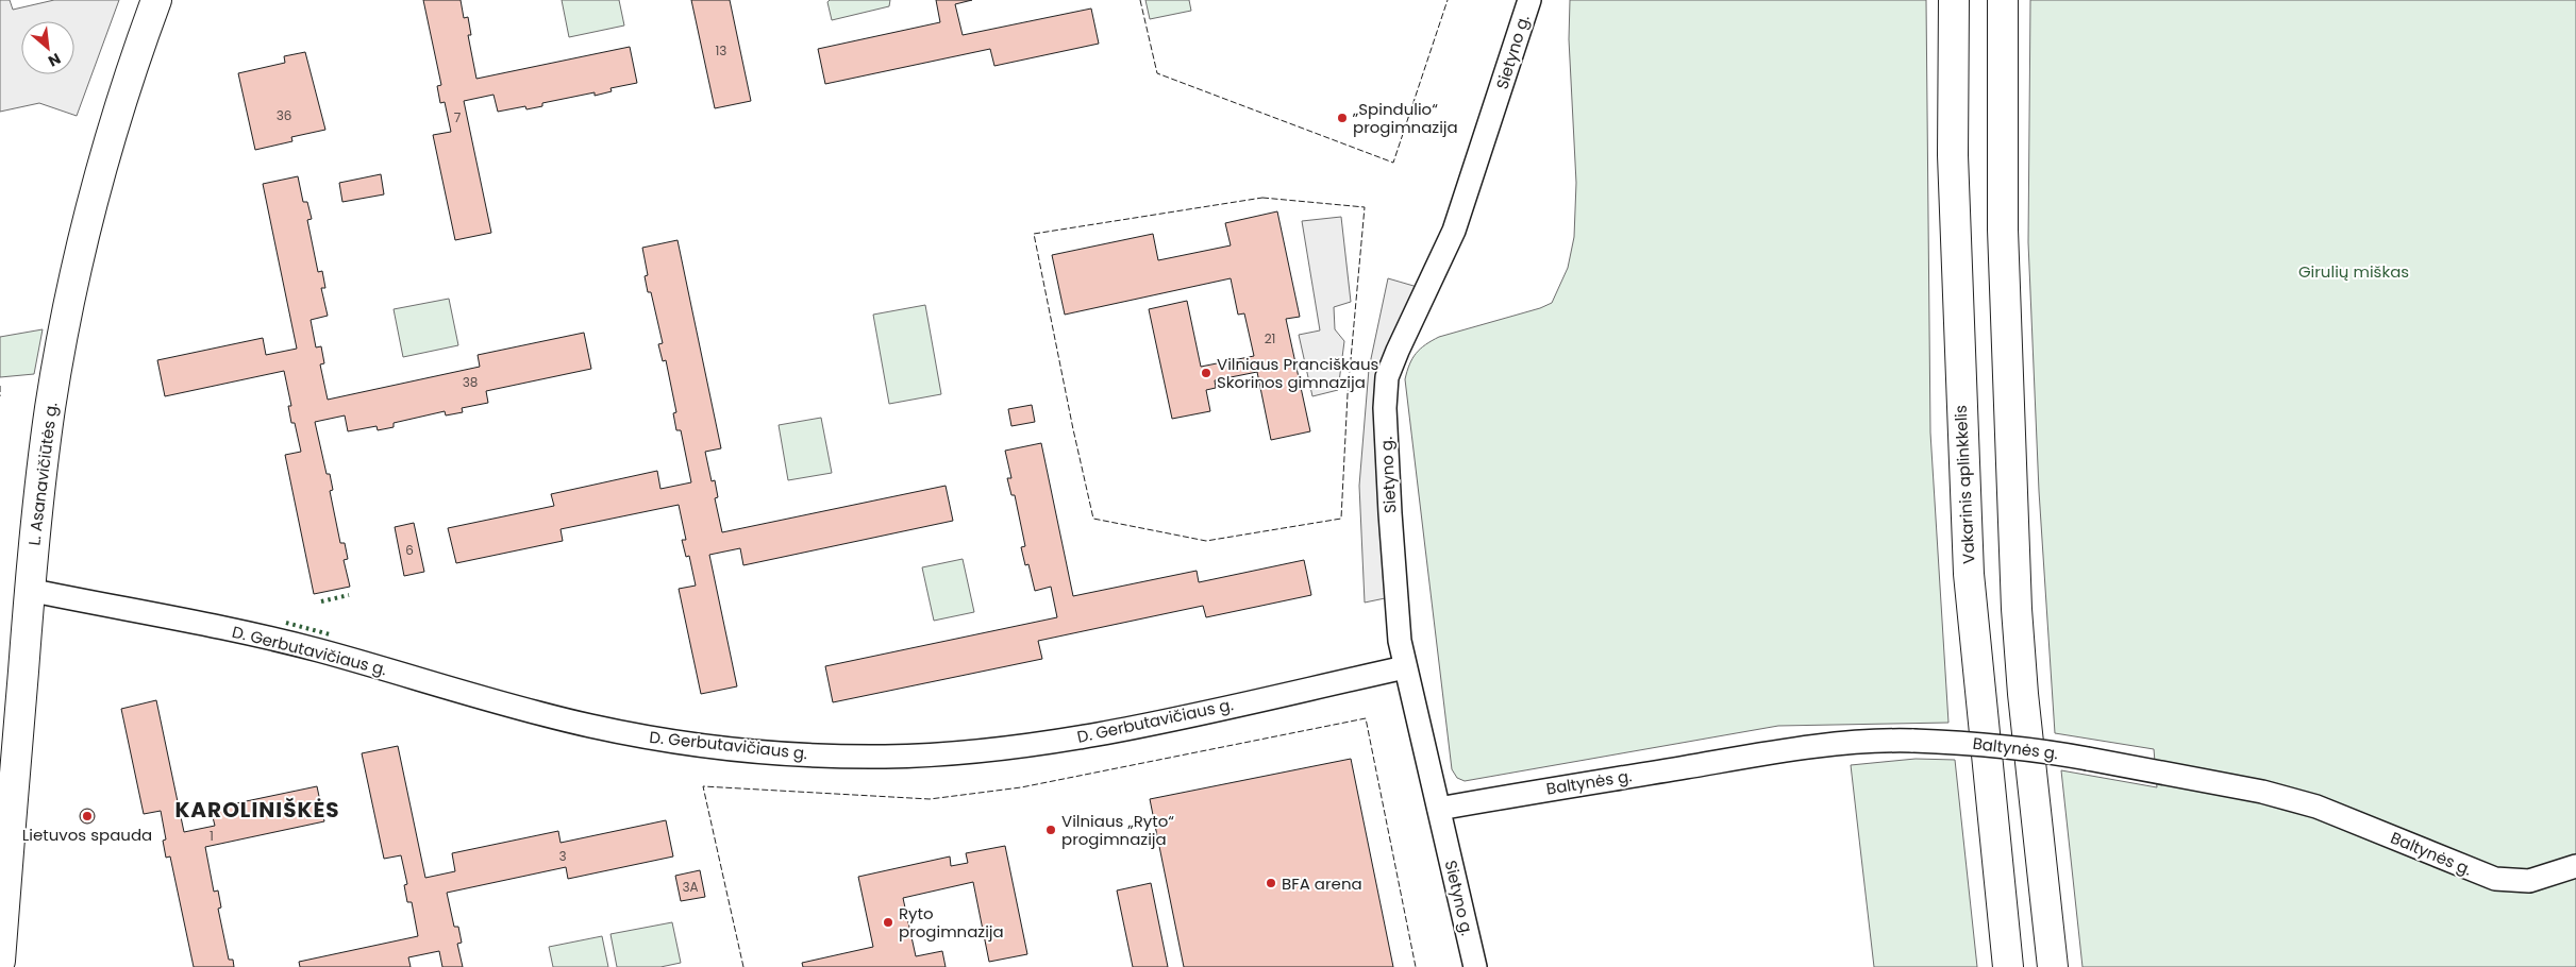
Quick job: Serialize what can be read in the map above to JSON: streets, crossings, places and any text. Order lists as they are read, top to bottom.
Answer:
{
  "streets": {
    "main road": ["L. Asanavičiūtės g.", "Vakarinis aplinkkelis"],
    "street": ["Sietyno g.", "D. Gerbutavičiaus g.", "Baltynės g."]
  },
  "crossings": [
    ["Sietyno g.", "D. Gerbutavičiaus g."],
    ["Sietyno g.", "Baltynės g."],
    ["L. Asanavičiūtės g.", "D. Gerbutavičiaus g."]
  ],
  "districts": ["KAROLINIŠKĖS"],
  "parks": ["Girulių miškas"],
  "places": [
    "„Spindulio“ progimnazija",
    "Vilniaus Pranciškaus Skorinos gimnazija",
    "Lietuvos spauda",
    "Vilniaus „Ryto“ progimnazija",
    "BFA arena",
    "Ryto progimnazija"
  ],
  "house_numbers": [
    "13",
    "36",
    "7",
    "21",
    "38",
    "6",
    "1",
    "3",
    "3A"
  ],
  "north": "bottom right"
}
